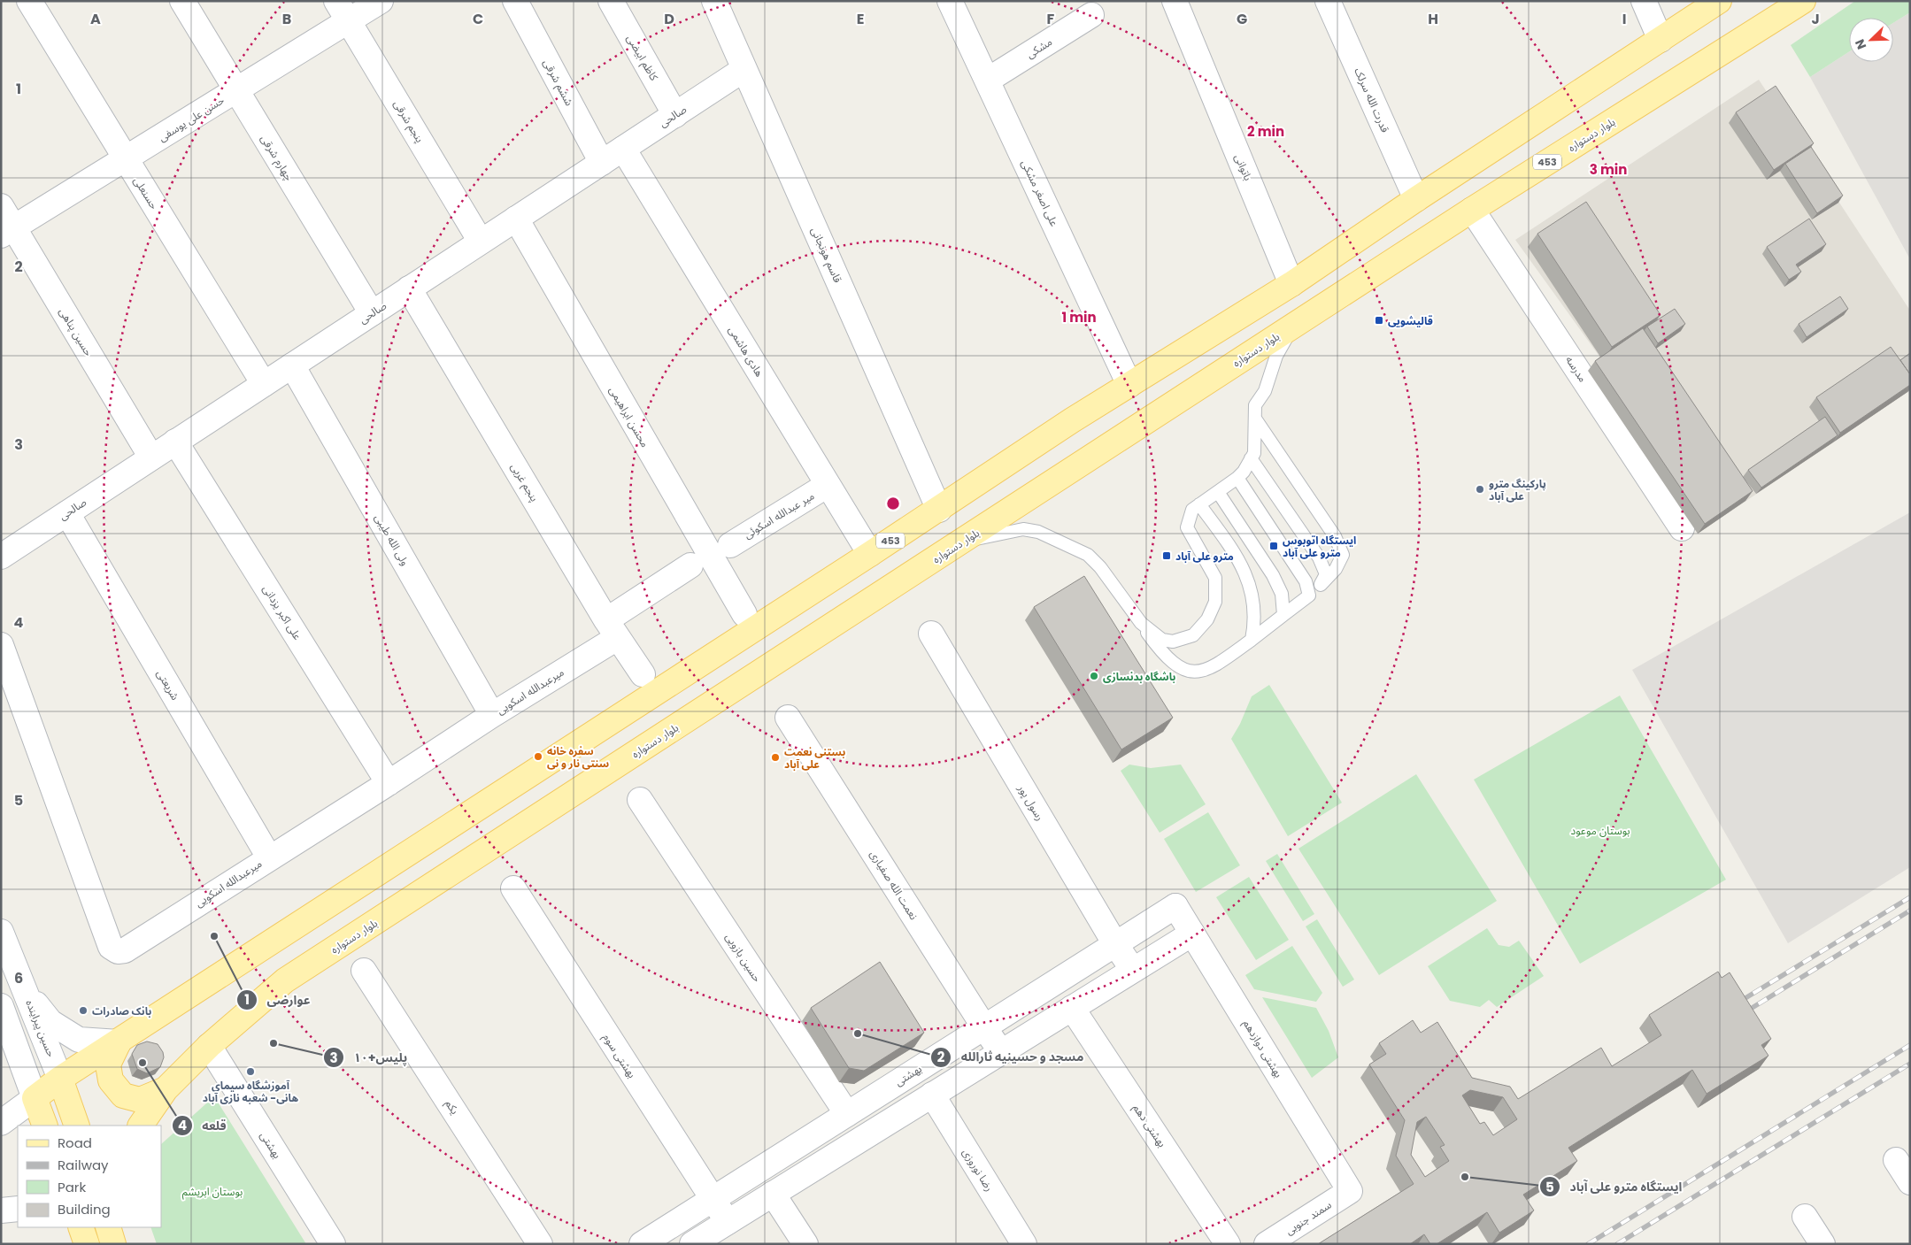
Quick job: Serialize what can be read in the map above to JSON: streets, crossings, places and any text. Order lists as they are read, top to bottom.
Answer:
{
  "streets": {
    "main road": ["بلوار دستواره", "453", "حسین پیراینده"],
    "street": [
      "مشکی",
      "کاظم ابیضی",
      "ششم شرقی",
      "قدرت الله سرلک",
      "صالحی",
      "حسن علی یوسفی",
      "پنجم شرقی",
      "چهارم شرقی",
      "باتوانی",
      "حسنعلی",
      "علی اصغر مشکی",
      "قاسم هونجانی",
      "حسین پناهی",
      "هادی هاشمی",
      "مدرسه",
      "محسن ابراهیمی",
      "پنجم غربی",
      "میر عبدالله اسکوئی",
      "ولی الله طیبی",
      "علی اکبر یزدانی",
      "شریعتی",
      "میرعبدالله اسکویی",
      "رسول پور",
      "نعمت الله صفیاری",
      "حسین بازویی",
      "بهشتی دوازدهم",
      "بهشتی سوم",
      "بهشتی",
      "یکم",
      "بهشتی دهم",
      "رضا نوروزی",
      "سمند جنوبی"
    ]
  },
  "crossings": [
    ["مشکی", "علی اصغر مشکی"],
    ["کاظم ابیضی", "صالحی"],
    ["ششم شرقی", "صالحی"],
    ["قدرت الله سرلک", "453"],
    ["صالحی", "پنجم شرقی"],
    ["صالحی", "چهارم شرقی"],
    ["صالحی", "حسنعلی"],
    ["صالحی", "قاسم هونجانی"],
    ["صالحی", "حسین پناهی"],
    ["صالحی", "هادی هاشمی"],
    ["صالحی", "محسن ابراهیمی"],
    ["صالحی", "پنجم غربی"],
    ["صالحی", "ولی الله طیبی"],
    ["صالحی", "علی اکبر یزدانی"],
    ["صالحی", "شریعتی"],
    ["حسن علی یوسفی", "پنجم شرقی"],
    ["حسن علی یوسفی", "چهارم شرقی"],
    ["حسن علی یوسفی", "حسنعلی"],
    ["حسن علی یوسفی", "حسین پناهی"],
    ["بلوار دستواره", "مدرسه"],
    ["بلوار دستواره", "بهشتی"],
    ["453", "باتوانی"],
    ["453", "علی اصغر مشکی"],
    ["453", "قاسم هونجانی"],
    ["453", "هادی هاشمی"],
    ["453", "حسین پیراینده"],
    ["هادی هاشمی", "میر عبدالله اسکوئی"],
    ["پنجم غربی", "میرعبدالله اسکویی"],
    ["ولی الله طیبی", "میرعبدالله اسکویی"],
    ["علی اکبر یزدانی", "میرعبدالله اسکویی"],
    ["شریعتی", "میرعبدالله اسکویی"],
    ["رسول پور", "بهشتی"],
    ["نعمت الله صفیاری", "بهشتی"],
    ["حسین بازویی", "بهشتی"],
    ["بهشتی دوازدهم", "بهشتی"],
    ["بهشتی دوازدهم", "سمند جنوبی"],
    ["بهشتی سوم", "بهشتی"]
  ],
  "parks": ["بوستان موعود", "بوستان ابریشم"],
  "places": {
    "transit": ["قالیشویی", "ایستگاه اتوبوس مترو علی آباد", "مترو علی آباد"],
    "other": [
      "پارکینگ مترو علی آباد",
      "باشگاه بدنسازی",
      "سفره خانه سنتی نار و نی",
      "بستنی نعمت علی آباد",
      "عوارضی",
      "بانک صادرات",
      "مسجد و حسینیه ثارالله",
      "پلیس+۱۰",
      "قلعه",
      "آموزشگاه سیمای هانی- شعبه نازی آباد",
      "ایستگاه مترو علی آباد"
    ]
  },
  "legend": [
    "Road",
    "Railway",
    "Park",
    "Building"
  ],
  "north": "bottom left",
  "grid": {
    "columns": [
      "A",
      "B",
      "C",
      "D",
      "E",
      "F",
      "G",
      "H",
      "I",
      "J"
    ],
    "rows": [
      "1",
      "2",
      "3",
      "4",
      "5",
      "6"
    ]
  },
  "rings": ["2 min", "3 min", "1 min"]
}
